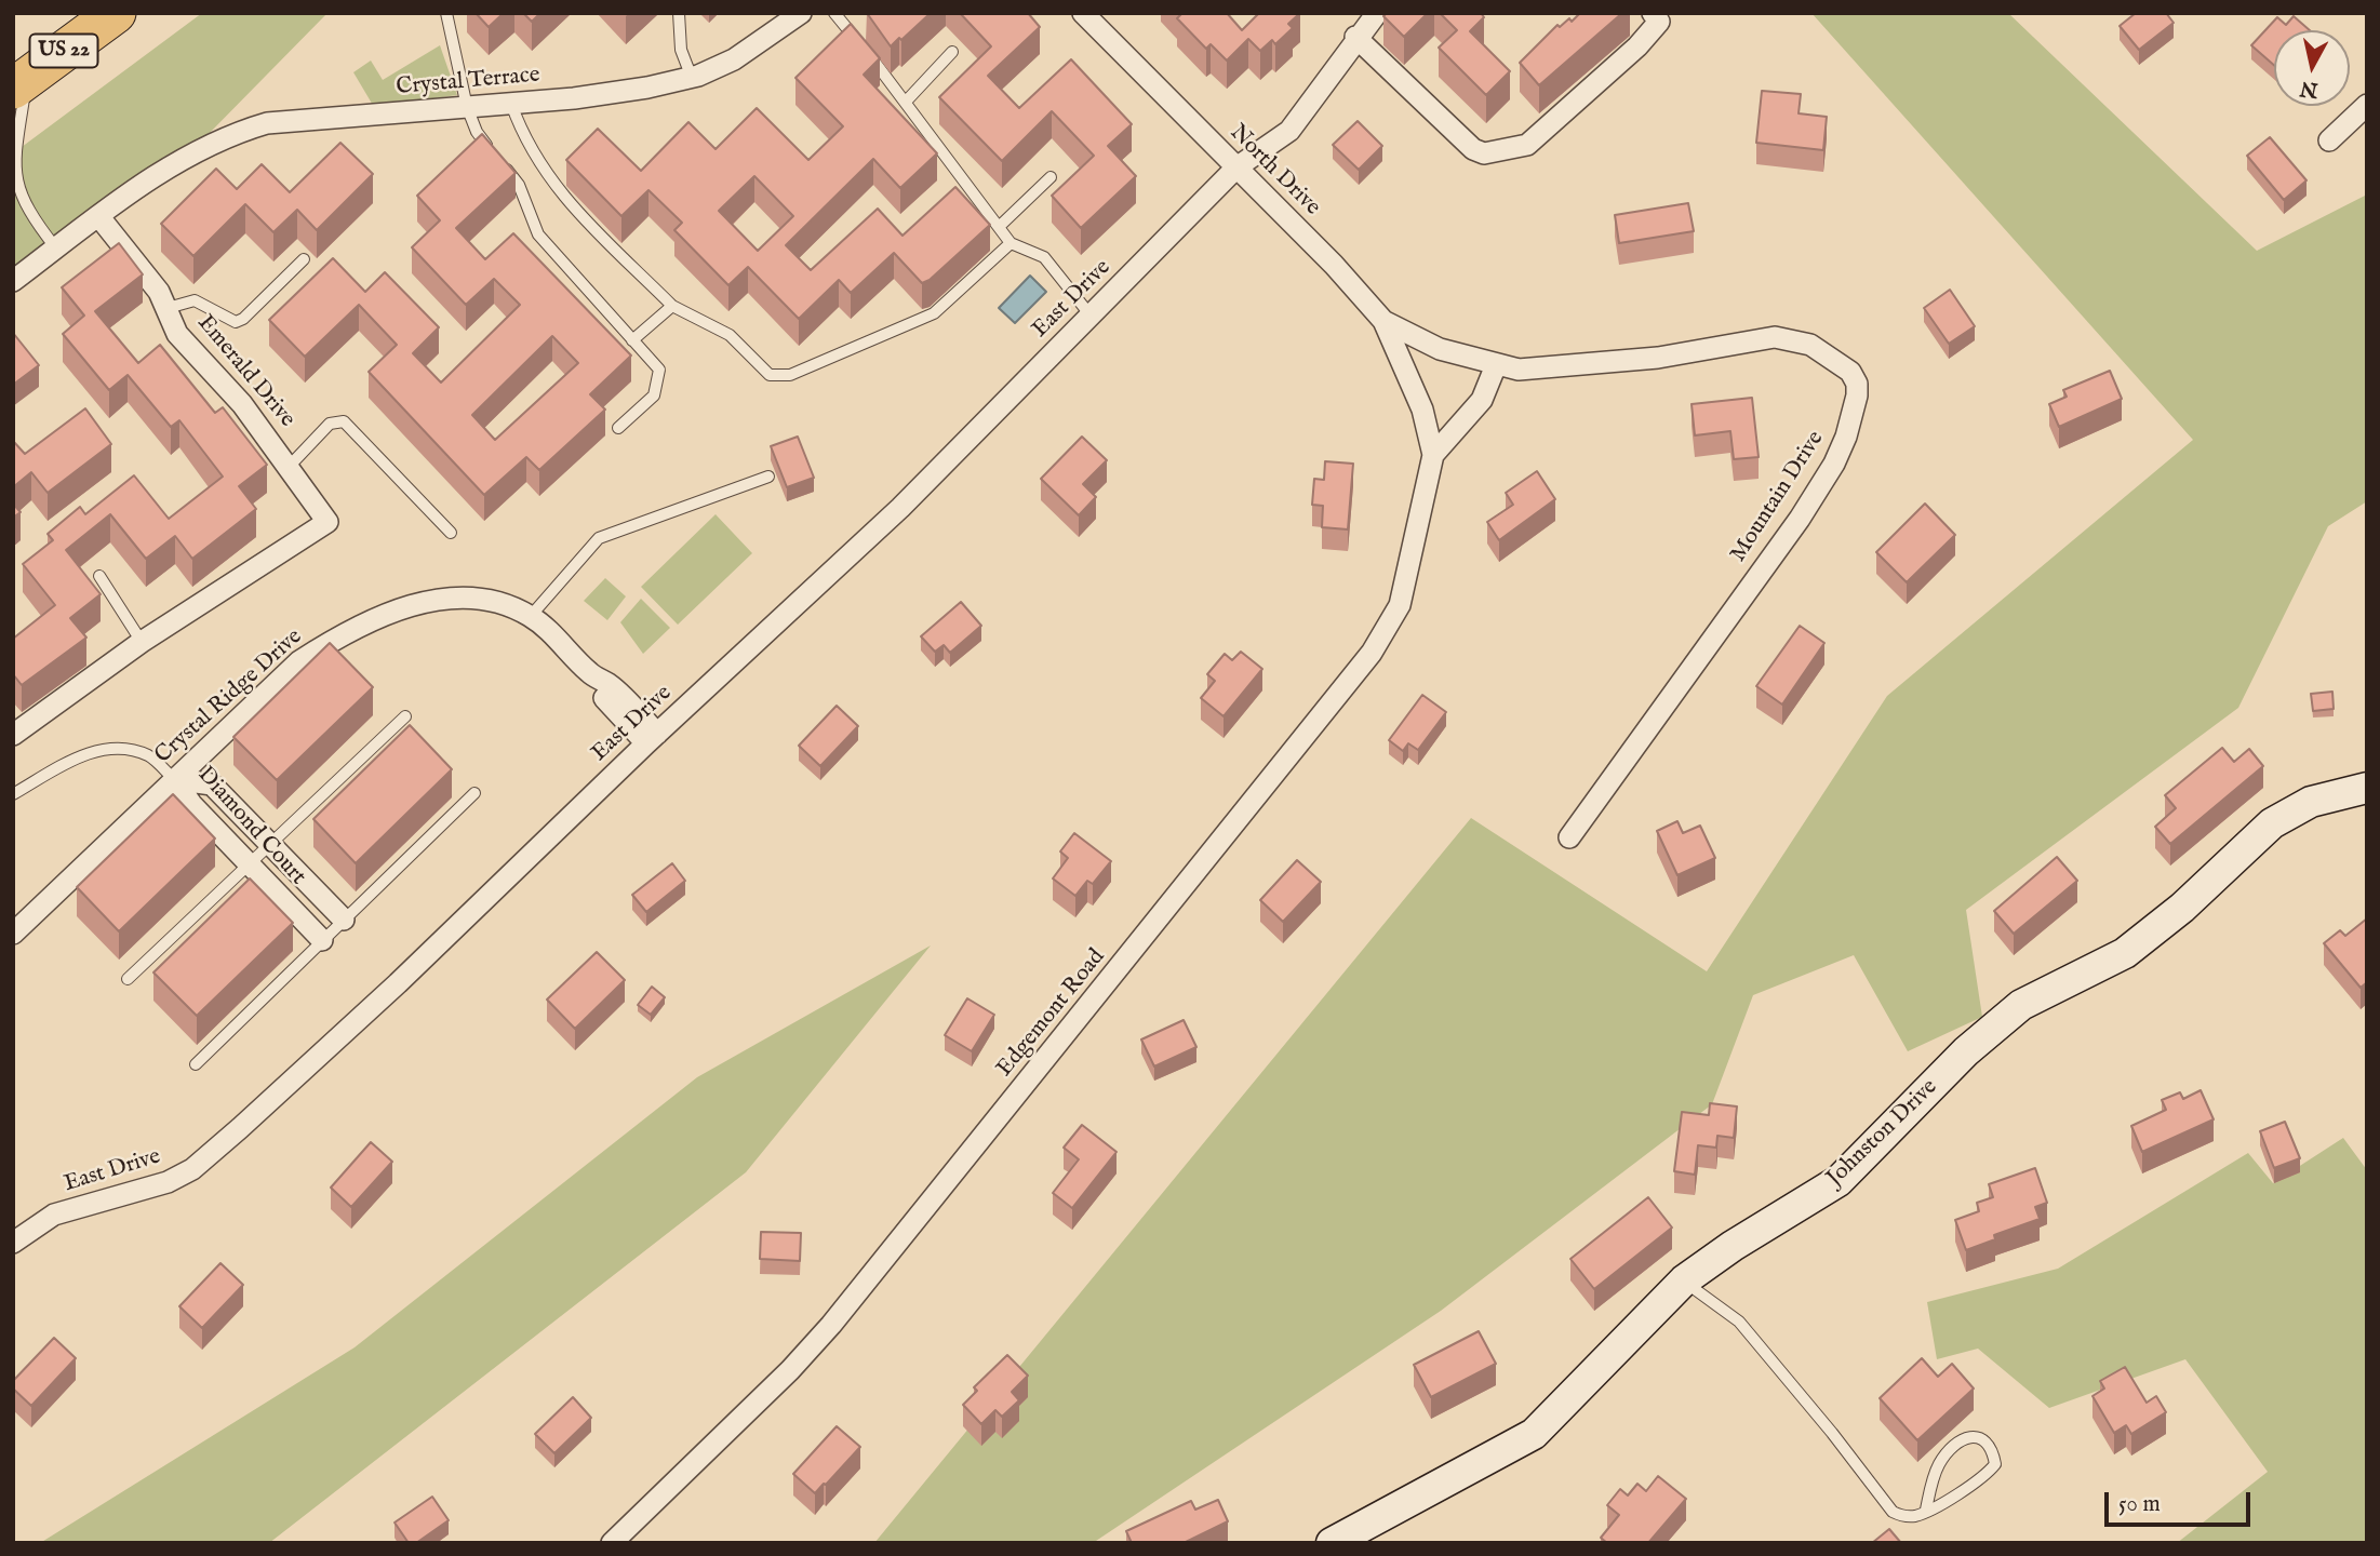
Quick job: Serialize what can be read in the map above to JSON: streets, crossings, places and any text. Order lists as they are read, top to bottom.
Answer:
{
  "streets": {
    "highway": ["US 22"],
    "street": [
      "Crystal Terrace",
      "North Drive",
      "East Drive",
      "Emerald Drive",
      "Mountain Drive",
      "Crystal Ridge Drive",
      "Diamond Court",
      "Edgemont Road",
      "Johnston Drive"
    ]
  },
  "crossings": [
    ["Crystal Terrace", "Emerald Drive"],
    ["North Drive", "East Drive"],
    ["North Drive", "Mountain Drive"],
    ["North Drive", "Edgemont Road"],
    ["East Drive", "Crystal Ridge Drive"],
    ["Mountain Drive", "Edgemont Road"],
    ["Crystal Ridge Drive", "Diamond Court"]
  ],
  "scale_bar": "50 m",
  "north": "bottom"
}
